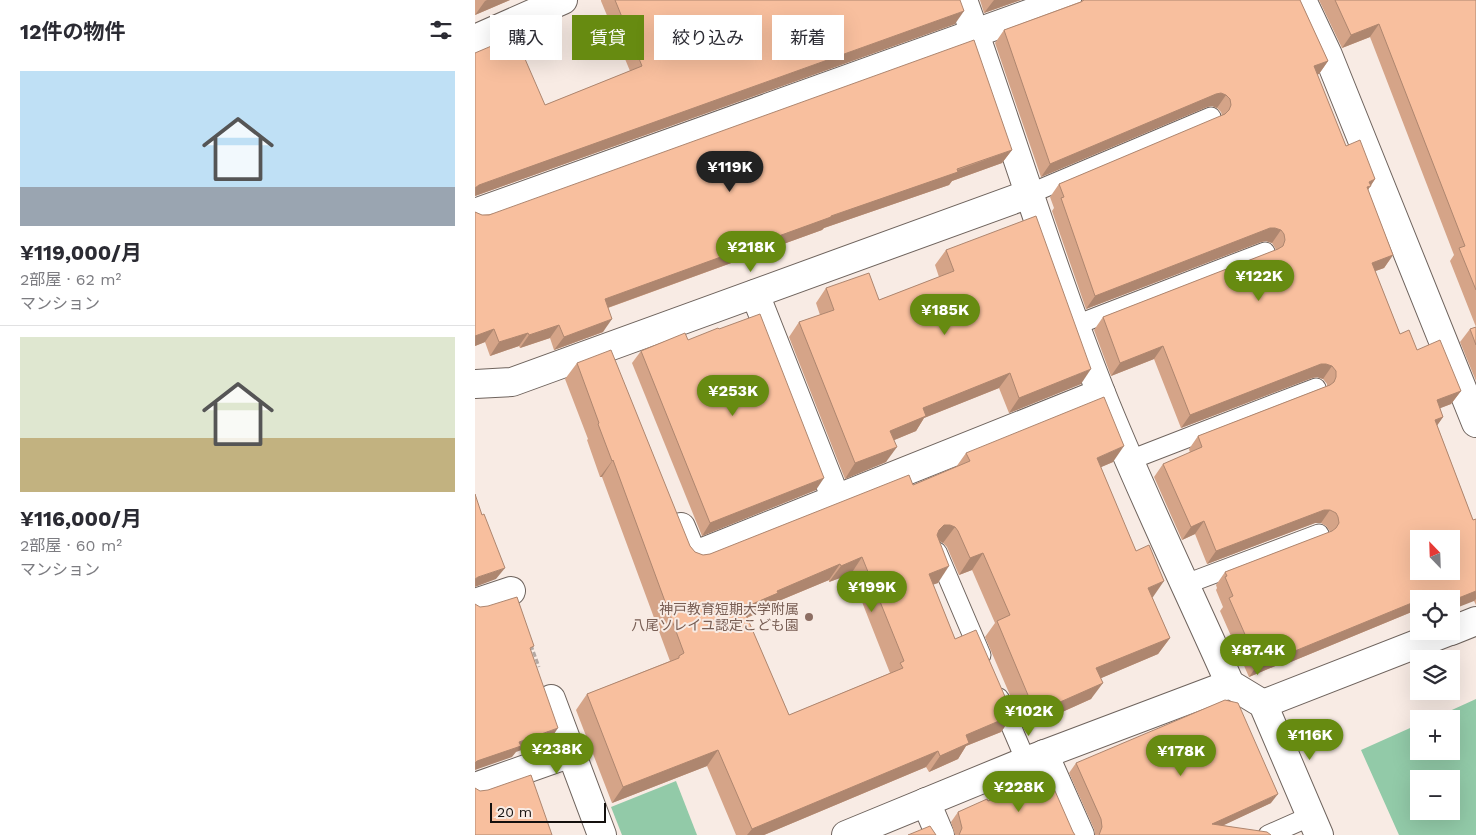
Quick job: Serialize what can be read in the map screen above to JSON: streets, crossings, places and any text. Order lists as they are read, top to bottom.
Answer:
{
  "places": ["神戸教育短期大学附属 八尾ソレイユ認定こども園"],
  "scale_bar": "20 m",
  "north": "top left",
  "page": {
    "heading": "12件の物件",
    "chip": [
      "購入",
      "賃貸",
      "絞り込み",
      "新着"
    ],
    "list": [
      {
        "name": "¥119,000/月",
        "note": "2部屋 · 62 m² · マンション"
      },
      {
        "name": "¥116,000/月",
        "note": "2部屋 · 60 m² · マンション"
      }
    ],
    "price": [
      "¥119K",
      "¥218K",
      "¥122K",
      "¥185K",
      "¥253K",
      "¥199K",
      "¥87.4K",
      "¥102K",
      "¥116K",
      "¥238K",
      "¥178K",
      "¥228K"
    ],
    "map_buttons": ["+", "−"],
    "scale": "20 m"
  }
}
